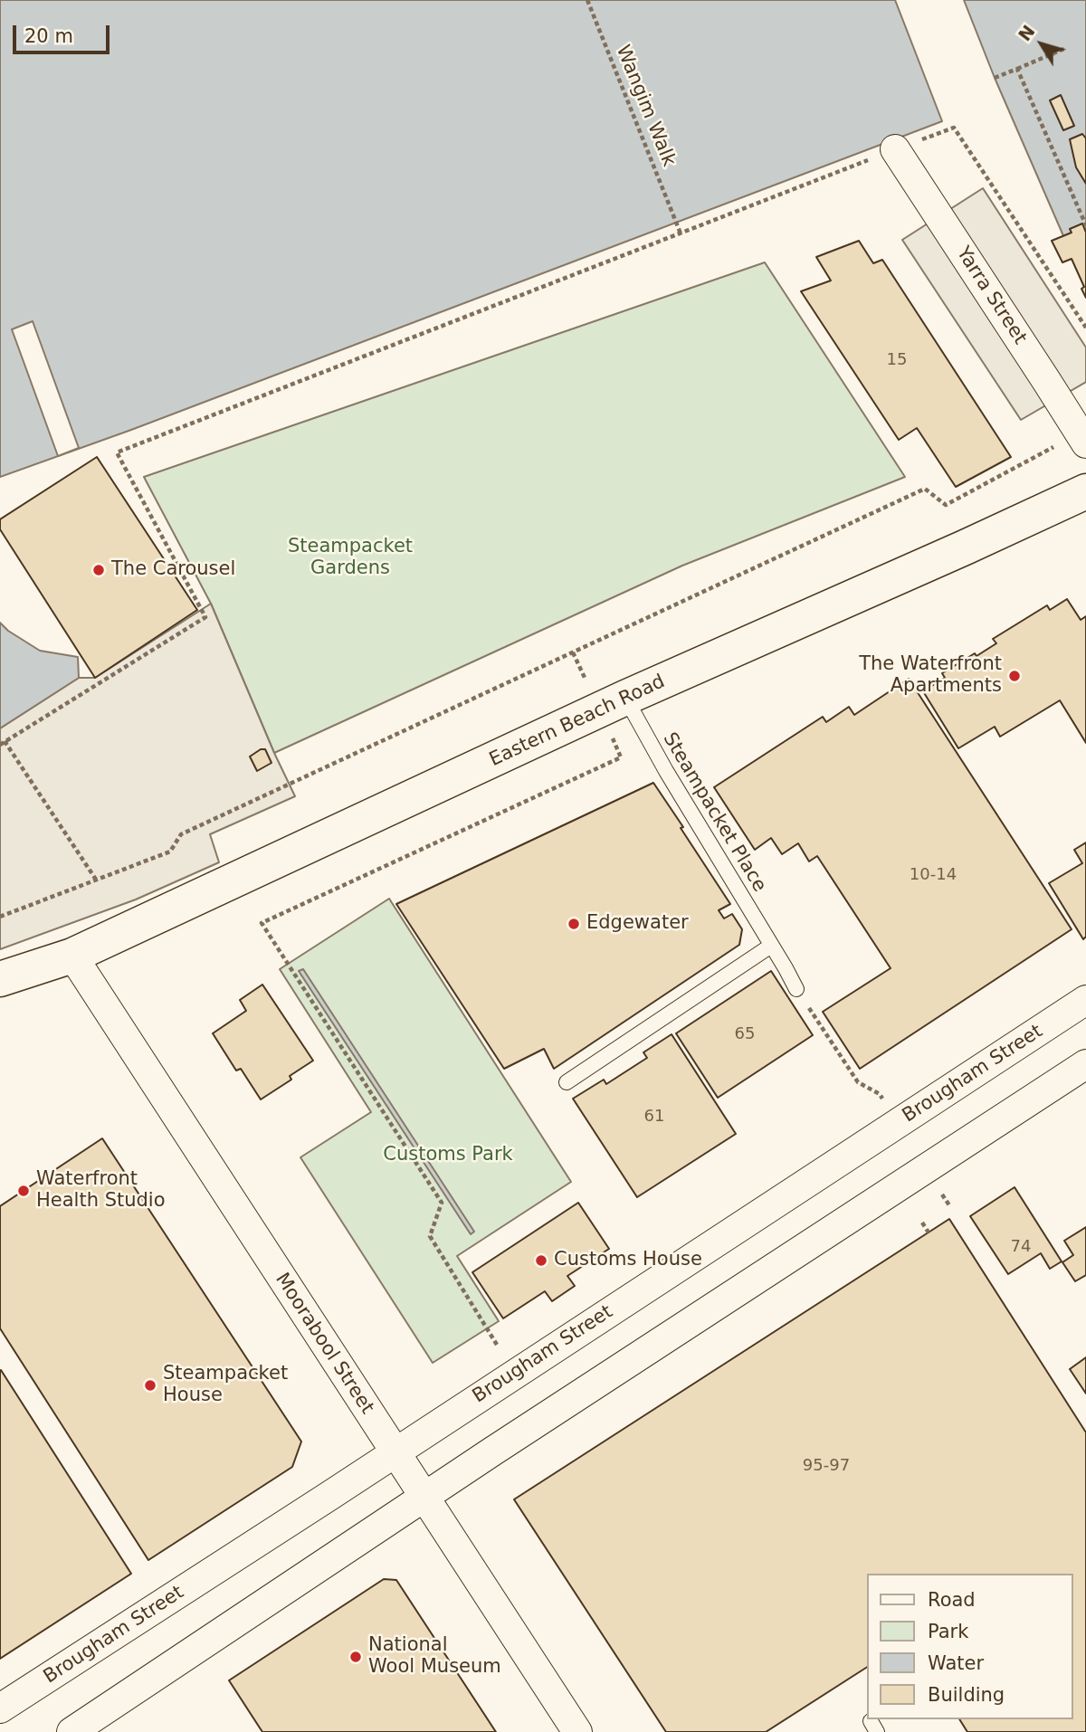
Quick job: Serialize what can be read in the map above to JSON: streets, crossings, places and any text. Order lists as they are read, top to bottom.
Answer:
{
  "streets": {
    "street": [
      "Yarra Street",
      "Eastern Beach Road",
      "Brougham Street",
      "Moorabool Street"
    ],
    "lane": ["Steampacket Place"],
    "path": ["Wangim Walk"]
  },
  "crossings": [
    ["Eastern Beach Road", "Steampacket Place"],
    ["Eastern Beach Road", "Moorabool Street"],
    ["Brougham Street", "Moorabool Street"]
  ],
  "parks": ["Steampacket Gardens", "Customs Park"],
  "places": [
    "The Carousel",
    "The Waterfront Apartments",
    "Edgewater",
    "Waterfront Health Studio",
    "Customs House",
    "Steampacket House",
    "National Wool Museum"
  ],
  "house_numbers": [
    "15",
    "10-14",
    "65",
    "61",
    "74",
    "95-97"
  ],
  "legend": [
    "Road",
    "Park",
    "Water",
    "Building"
  ],
  "scale_bar": "20 m",
  "north": "top left"
}
